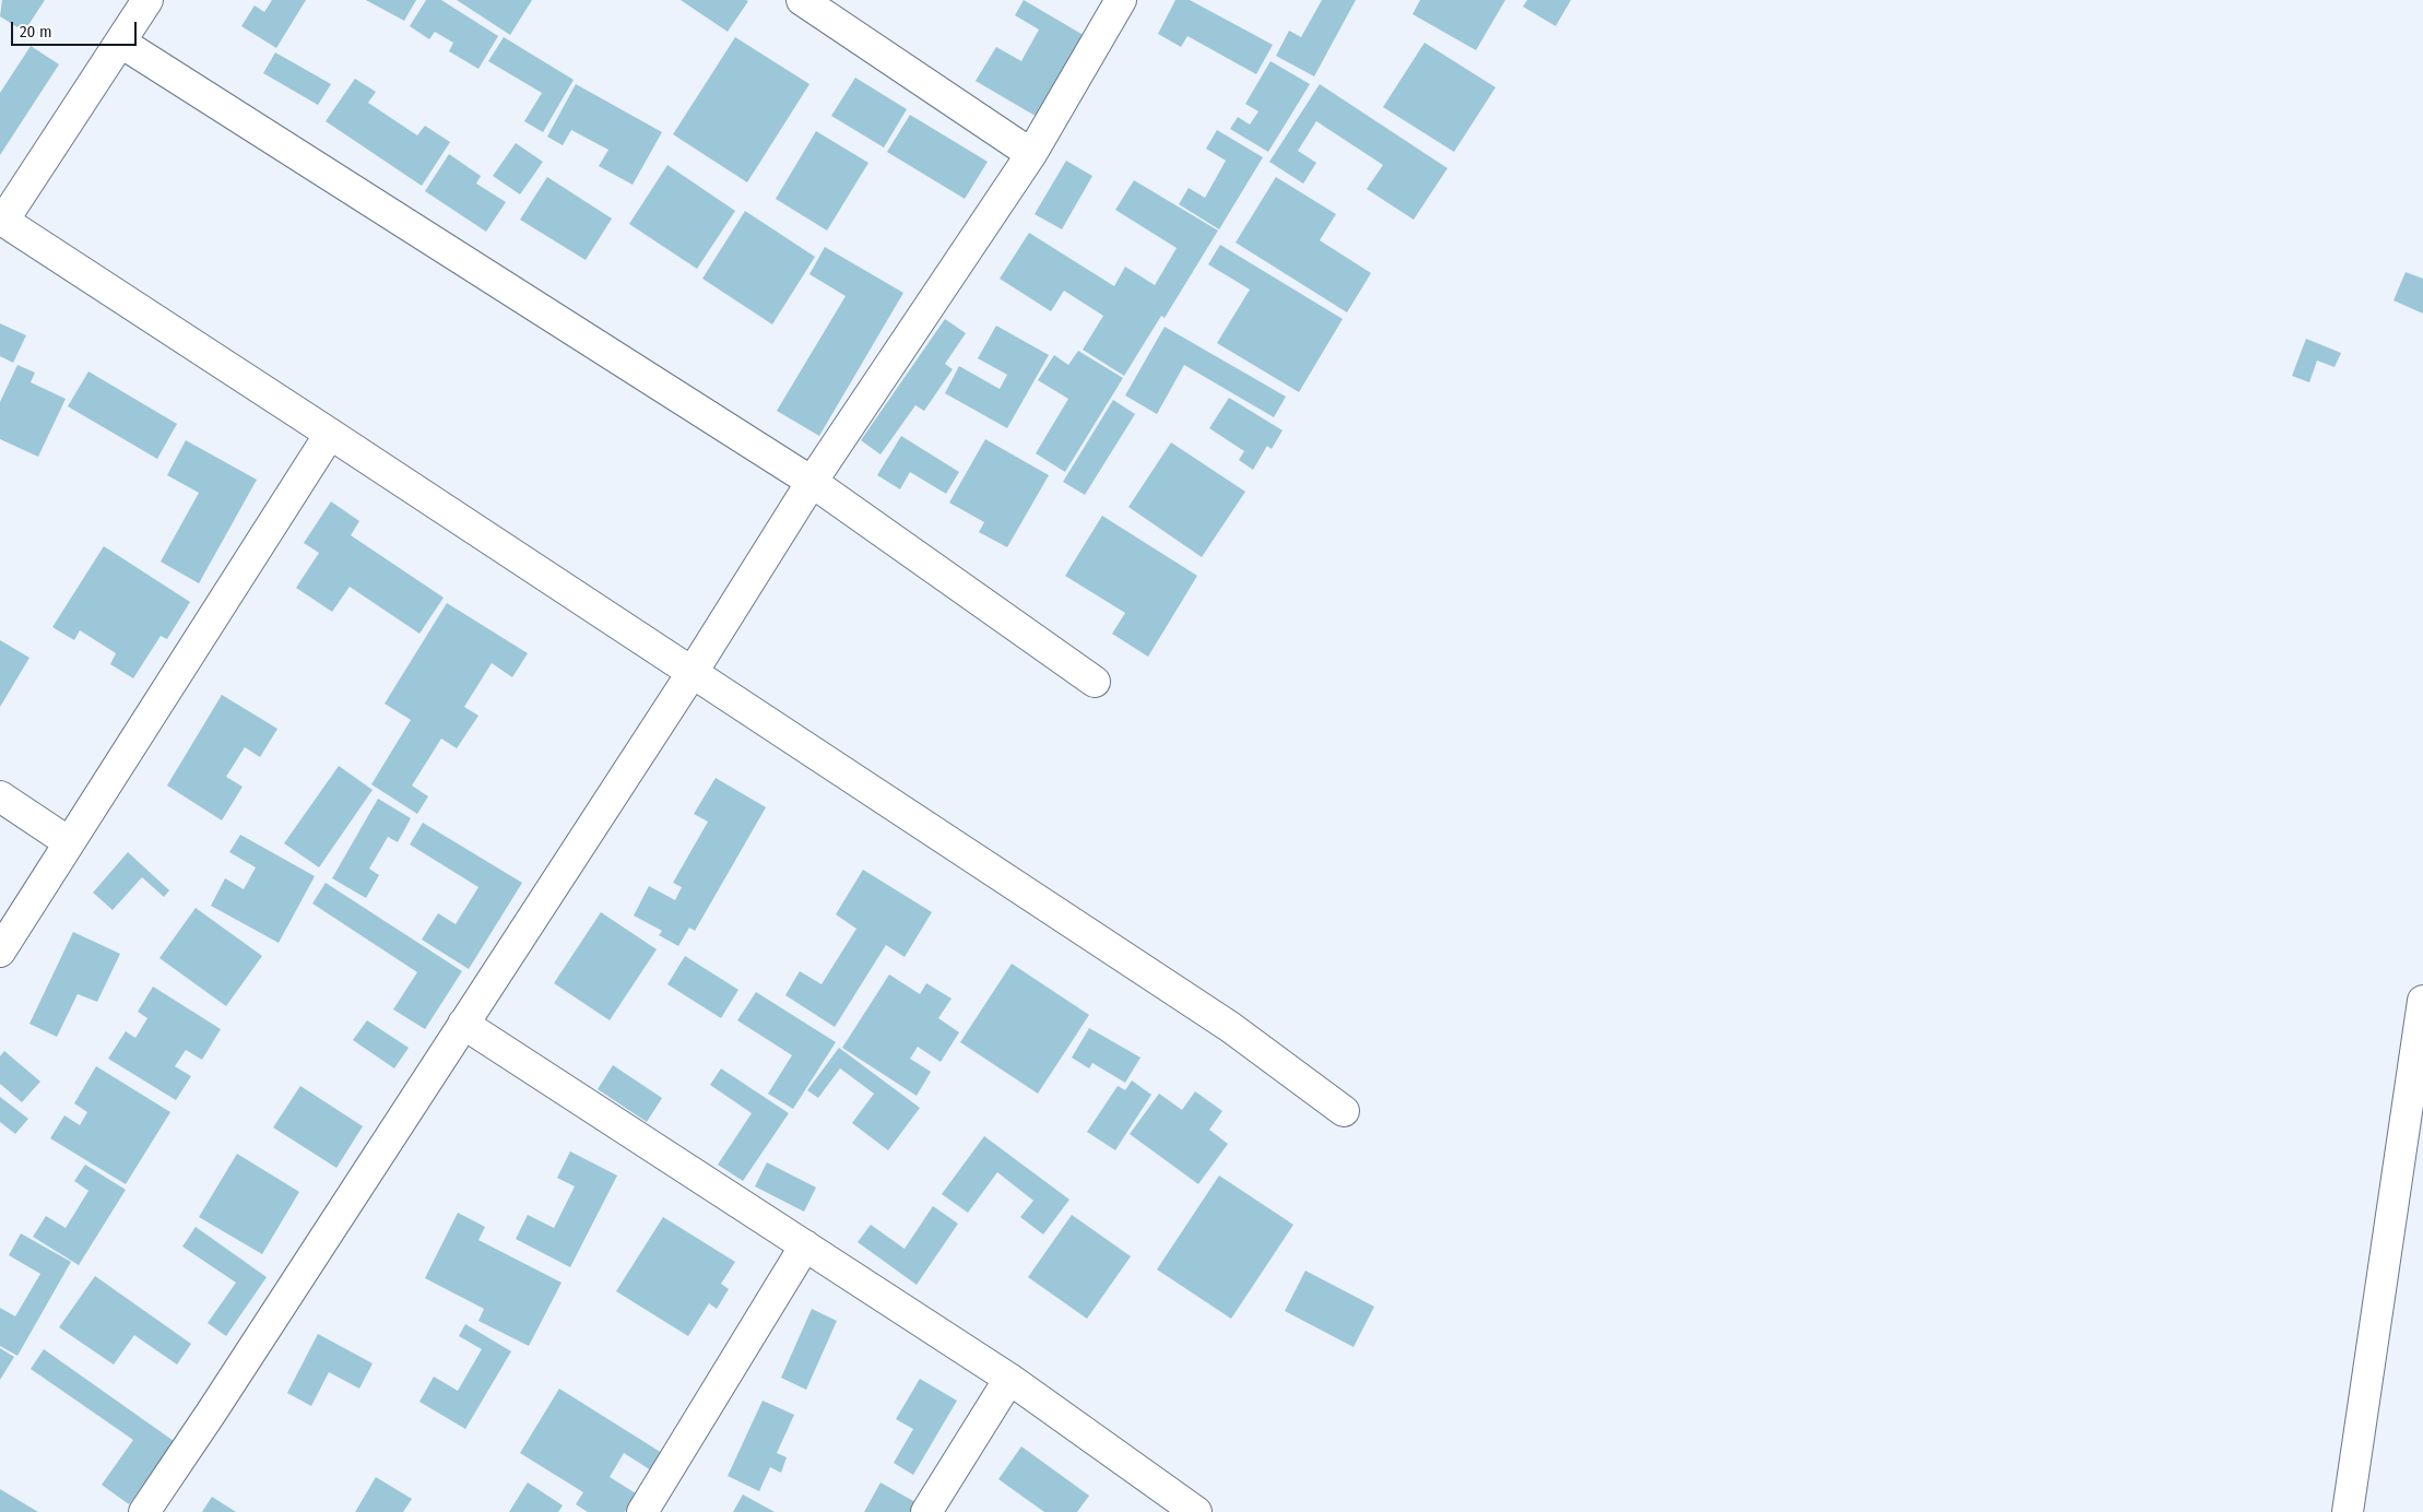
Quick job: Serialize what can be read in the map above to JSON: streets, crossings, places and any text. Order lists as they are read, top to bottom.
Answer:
{
  "scale_bar": "20 m"
}
